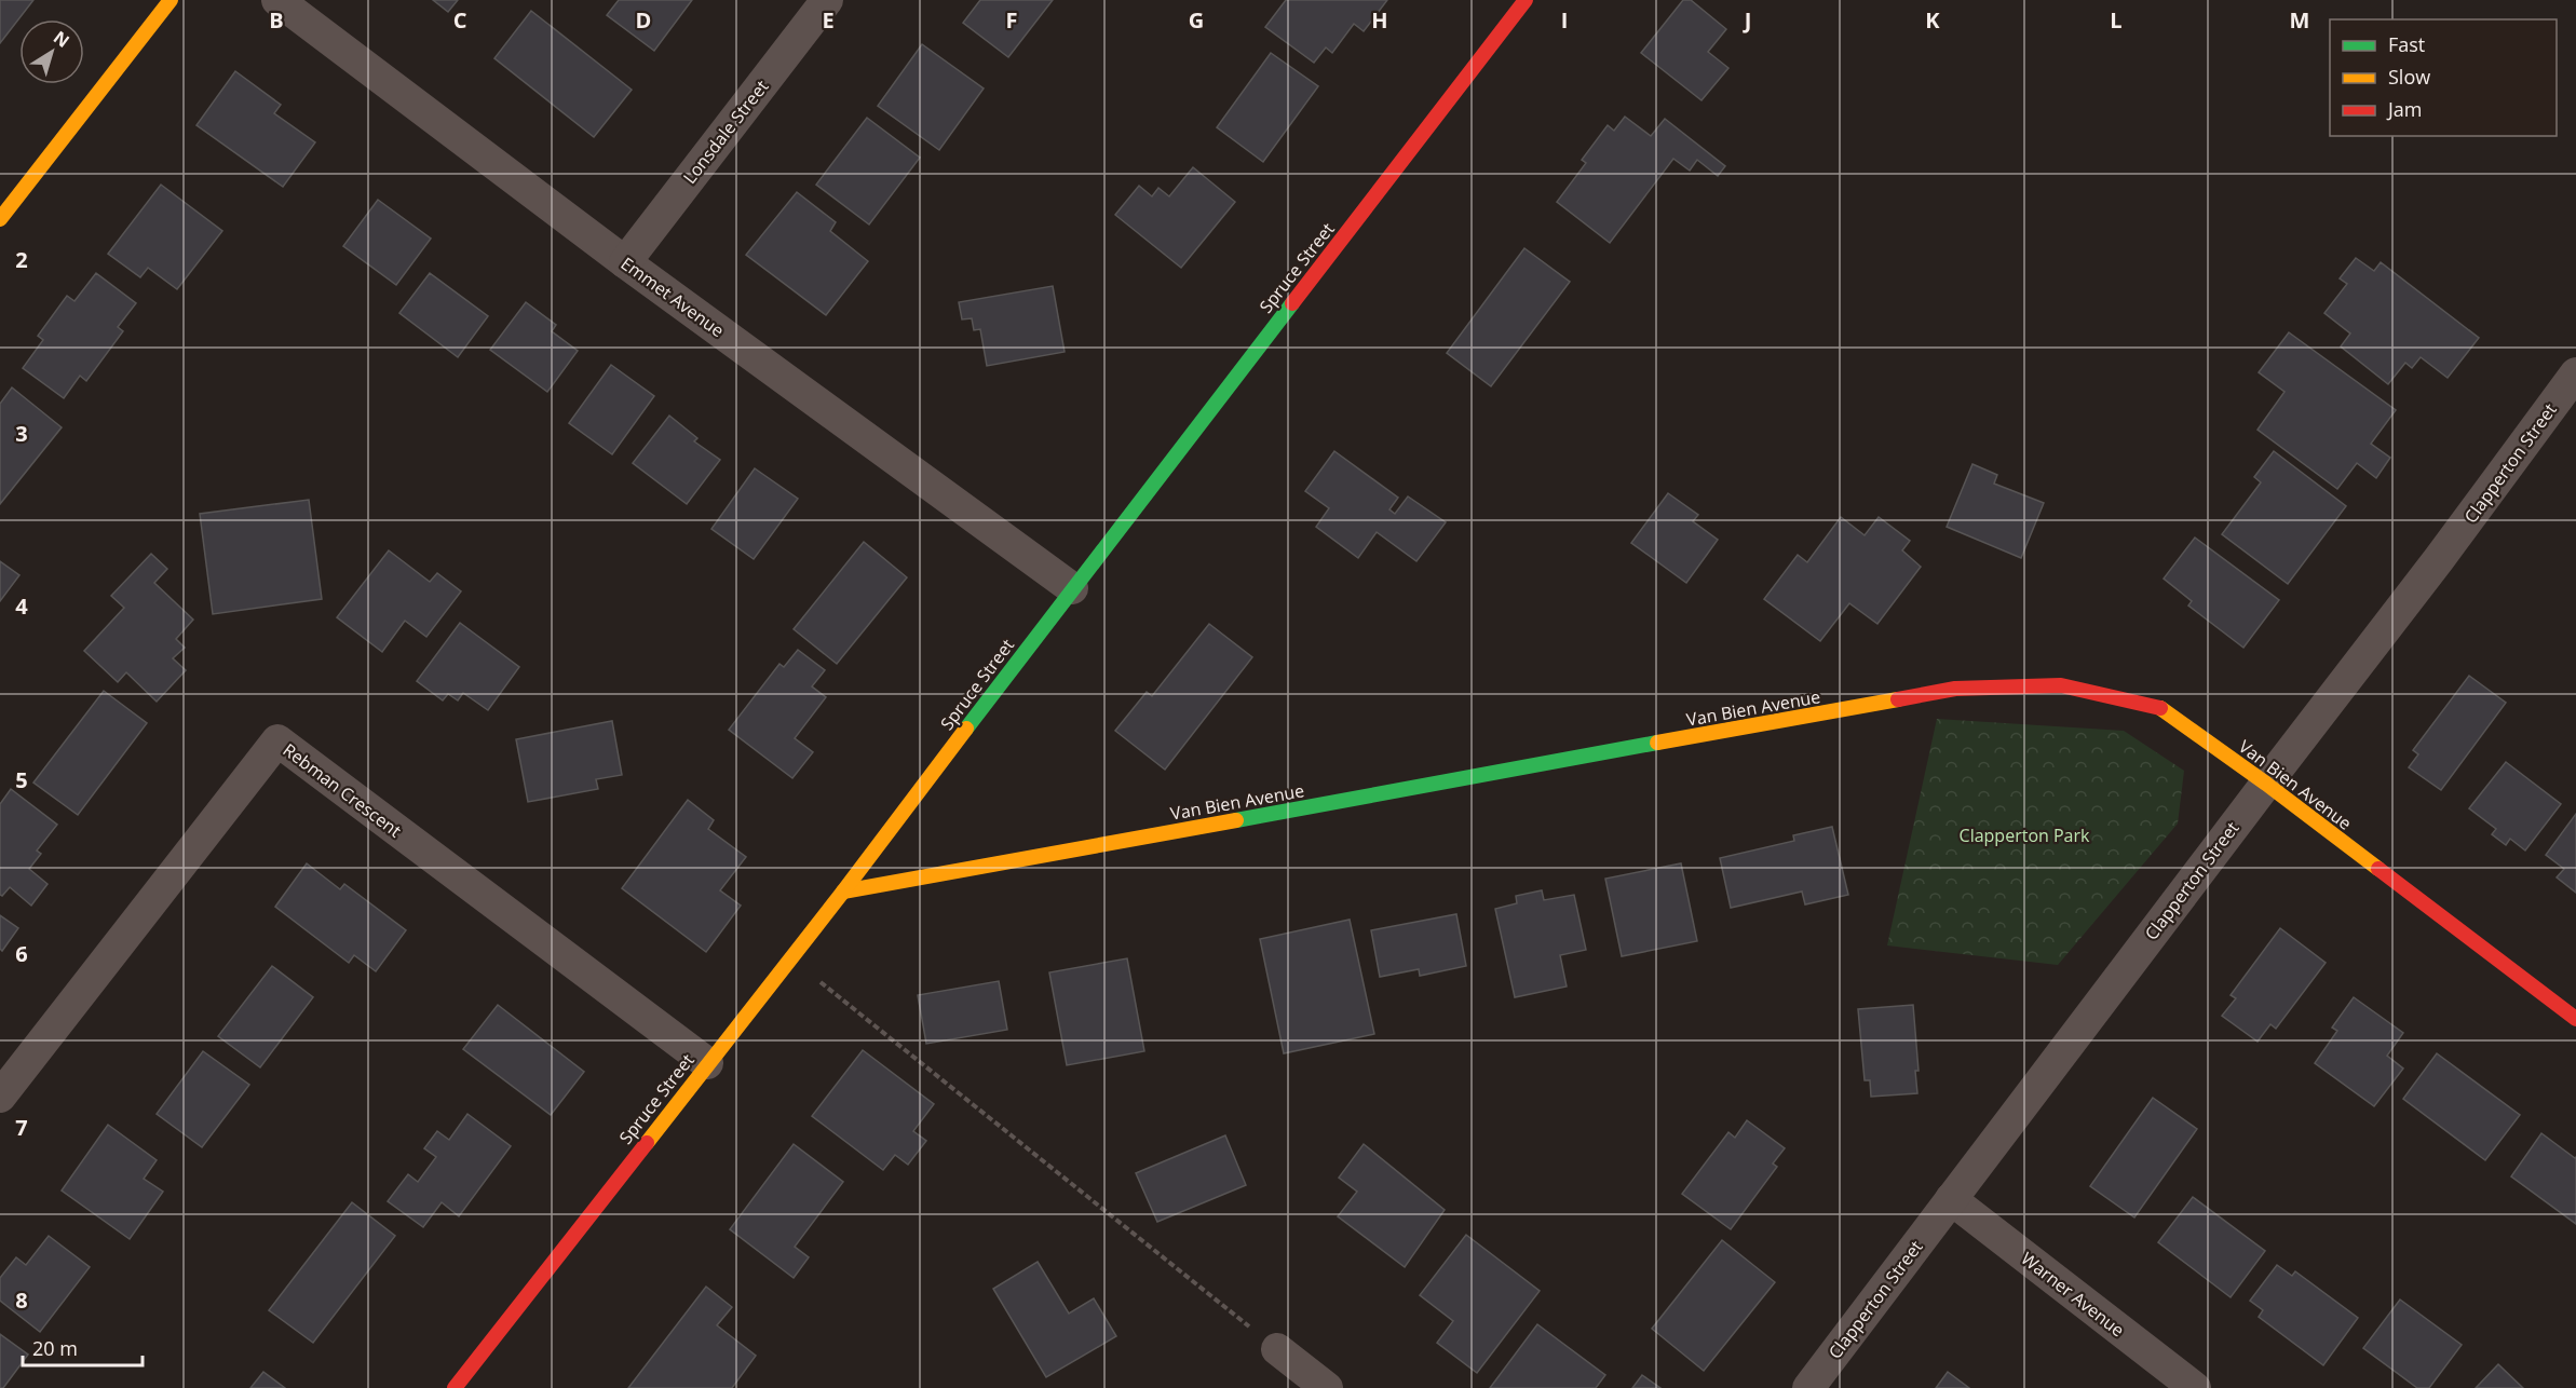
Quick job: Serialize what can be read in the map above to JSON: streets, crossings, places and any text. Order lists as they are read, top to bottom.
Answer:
{
  "streets": {
    "street": [
      "Lonsdale Street",
      "Spruce Street",
      "Emmet Avenue",
      "Clapperton Street",
      "Van Bien Avenue",
      "Rebman Crescent",
      "Warner Avenue"
    ]
  },
  "crossings": [
    ["Lonsdale Street", "Emmet Avenue"],
    ["Spruce Street", "Emmet Avenue"],
    ["Spruce Street", "Van Bien Avenue"],
    ["Spruce Street", "Rebman Crescent"],
    ["Clapperton Street", "Van Bien Avenue"],
    ["Clapperton Street", "Warner Avenue"]
  ],
  "parks": ["Clapperton Park"],
  "legend": ["Fast", "Slow", "Jam"],
  "scale_bar": "20 m",
  "north": "top right",
  "grid": {
    "columns": [
      "B",
      "C",
      "D",
      "E",
      "F",
      "G",
      "H",
      "I",
      "J",
      "K",
      "L",
      "M"
    ],
    "rows": [
      "2",
      "3",
      "4",
      "5",
      "6",
      "7",
      "8"
    ]
  }
}
